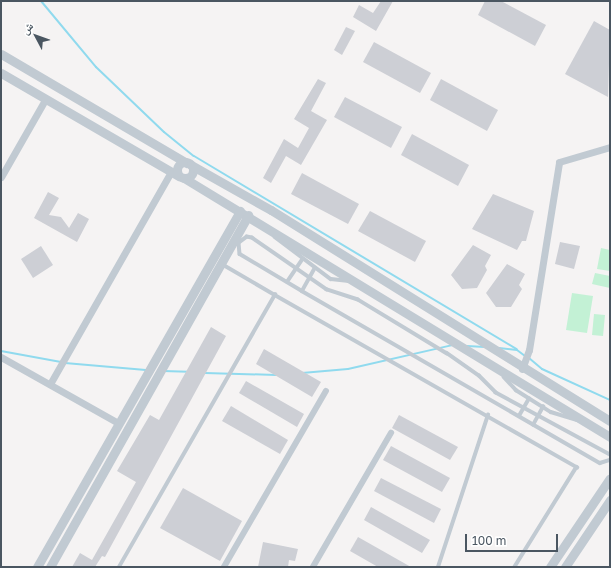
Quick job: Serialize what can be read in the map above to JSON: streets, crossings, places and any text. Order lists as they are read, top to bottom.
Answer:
{
  "scale_bar": "100 m",
  "north": "top left"
}
